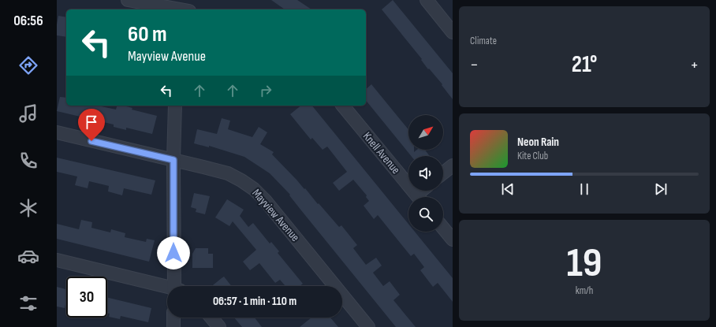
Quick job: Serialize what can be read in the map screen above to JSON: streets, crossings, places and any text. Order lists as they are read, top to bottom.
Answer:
{
  "streets": {
    "street": ["Knell Avenue", "Mayview Avenue"]
  },
  "north": "top right",
  "page": {
    "tabs": "06:56",
    "tile": [
      "Climate",
      ["19", "km/h"]
    ],
    "turn": ["60 m", "Mayview Avenue"],
    "heat": ["−", "21°", "+"],
    "song": ["Neon Rain", "Kite Club"],
    "limit": "30",
    "trip": "06:57 · 1 min · 110 m"
  }
}
